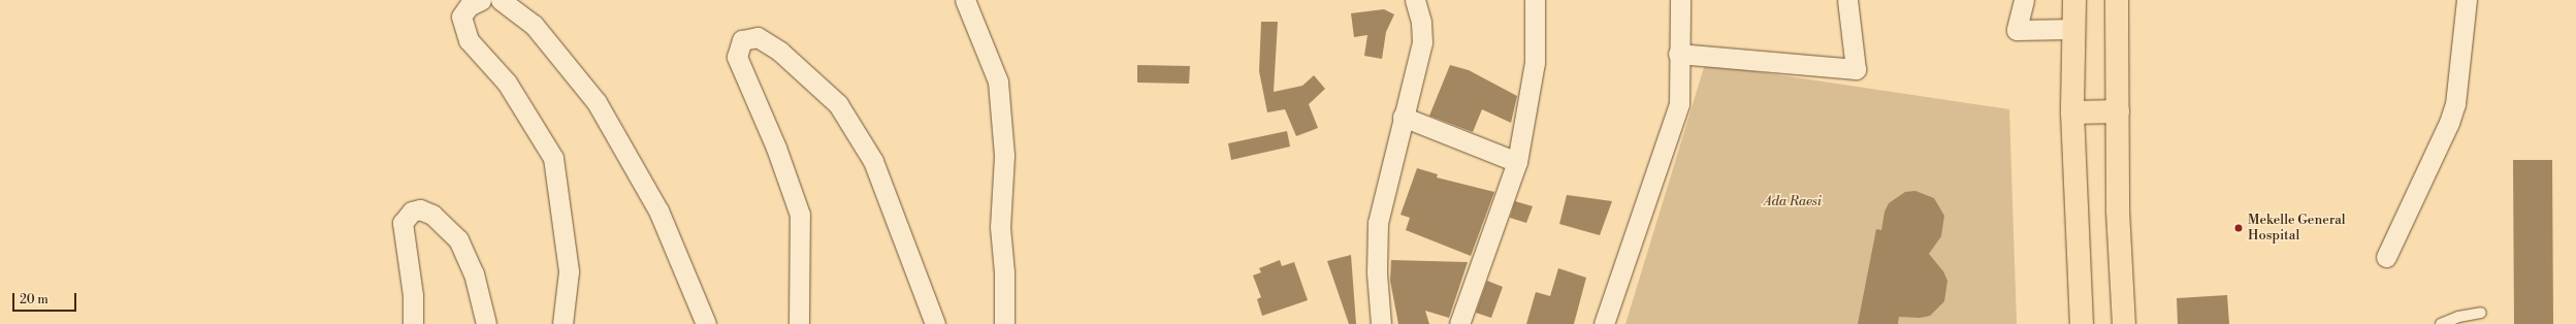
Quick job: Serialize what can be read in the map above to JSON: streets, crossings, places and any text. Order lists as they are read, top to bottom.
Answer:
{
  "parks": ["Ada Raesi"],
  "places": ["Mekelle General Hospital"],
  "scale_bar": "20 m"
}
